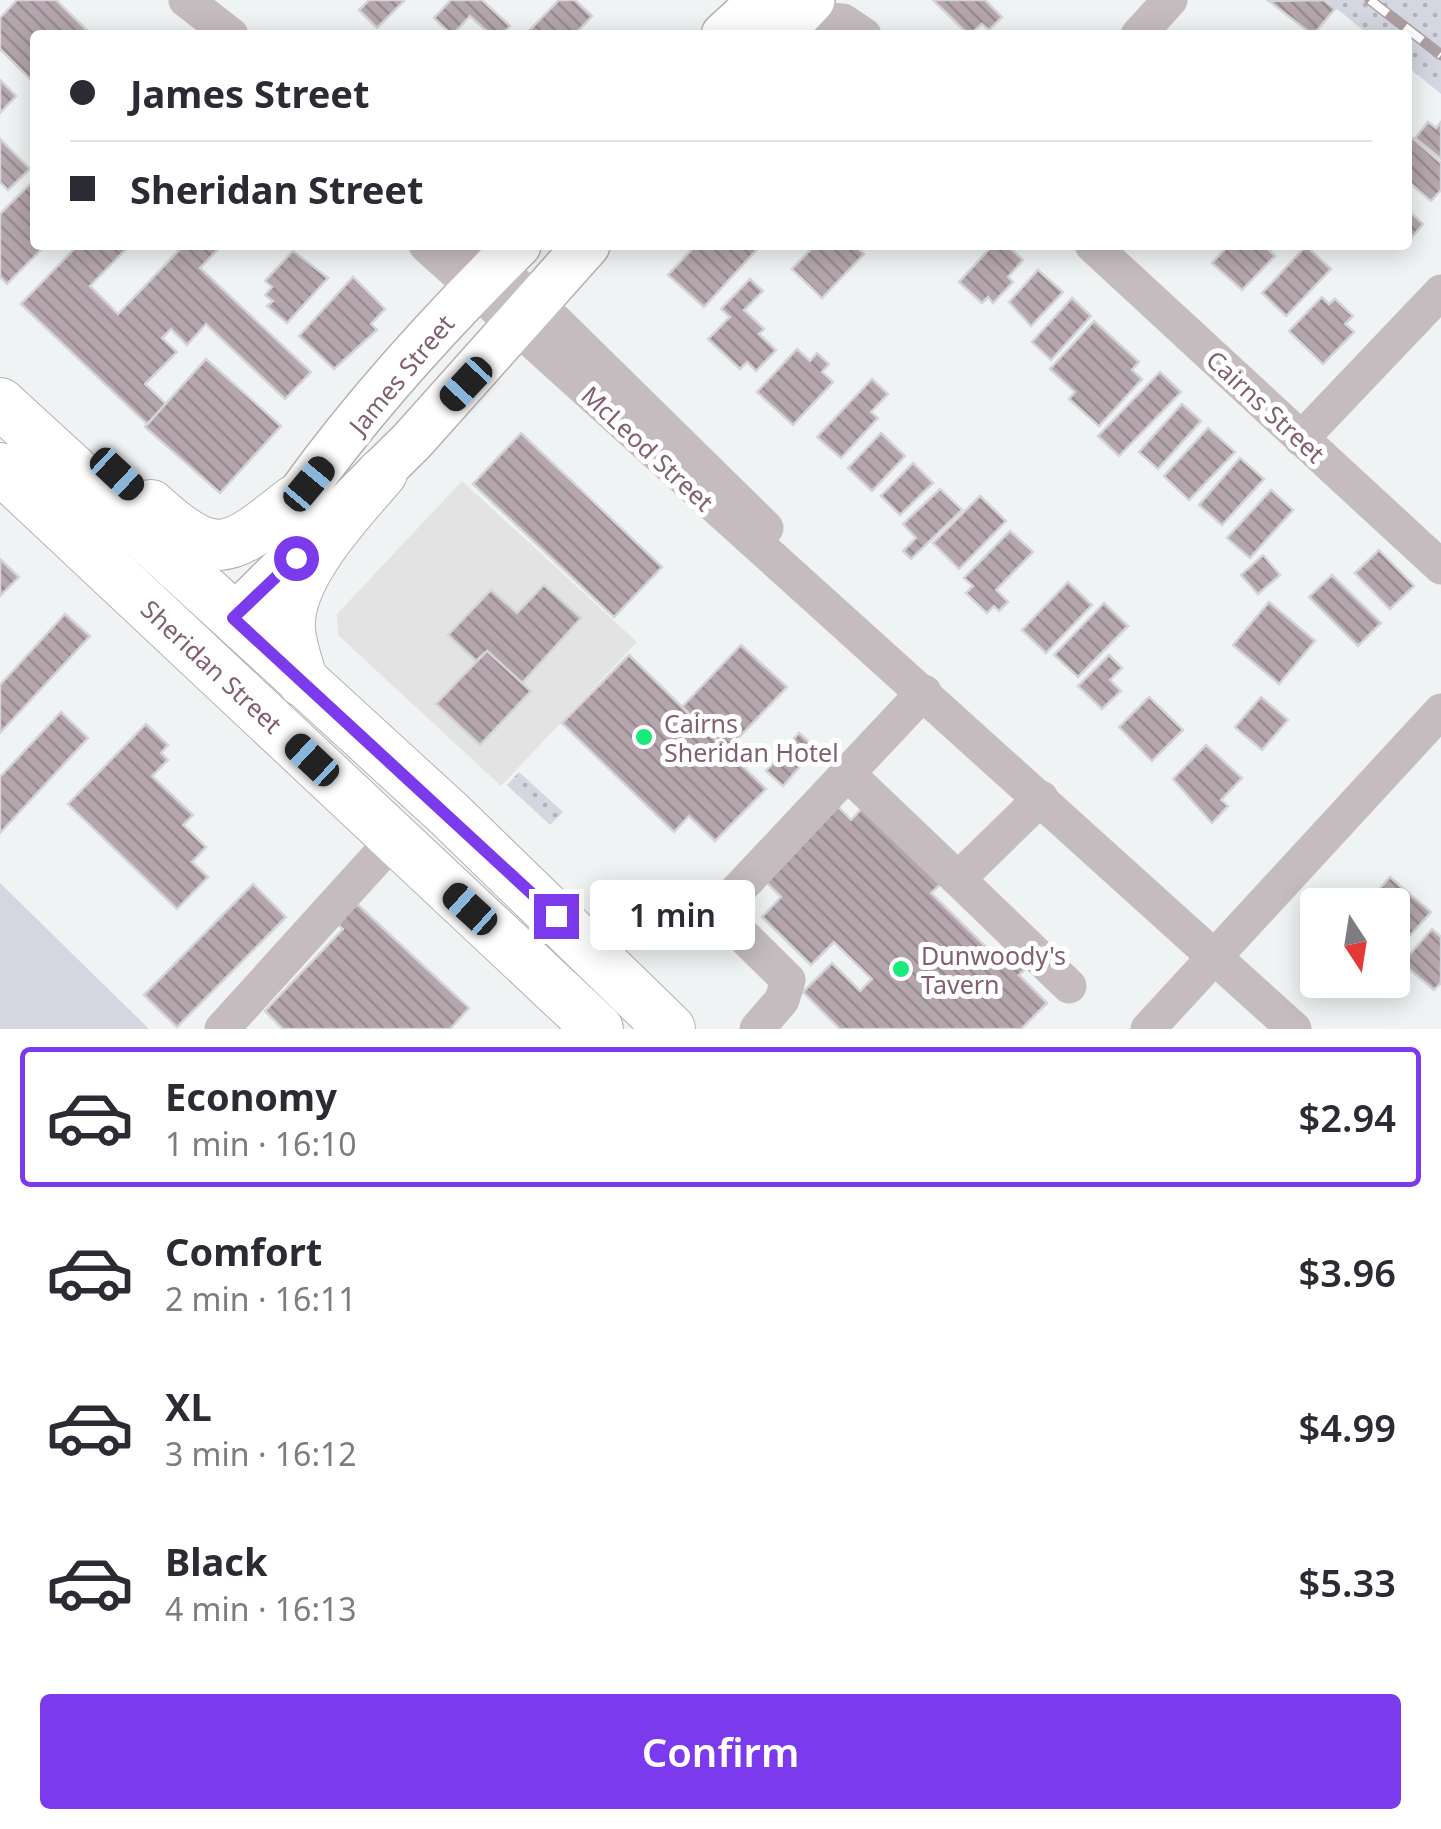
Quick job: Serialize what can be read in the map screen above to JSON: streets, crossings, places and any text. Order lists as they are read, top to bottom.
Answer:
{
  "streets": {
    "highway": ["Sheridan Street"],
    "main road": ["James Street"],
    "street": ["Cairns Street", "McLeod Street"]
  },
  "crossings": [
    ["James Street", "McLeod Street"],
    ["James Street", "Sheridan Street"]
  ],
  "places": ["Cairns Sheridan Hotel", "Dunwoody's Tavern"],
  "north": "bottom",
  "page": {
    "banner": ["James Street", "Sheridan Street"],
    "bubble": "1 min",
    "list": [
      {
        "name": "Economy",
        "note": "1 min · 16:10",
        "value": "$2.94"
      },
      {
        "name": "Comfort",
        "note": "2 min · 16:11",
        "value": "$3.96"
      },
      {
        "name": "XL",
        "note": "3 min · 16:12",
        "value": "$4.99"
      },
      {
        "name": "Black",
        "note": "4 min · 16:13",
        "value": "$5.33"
      }
    ],
    "buttons": "Confirm"
  }
}
